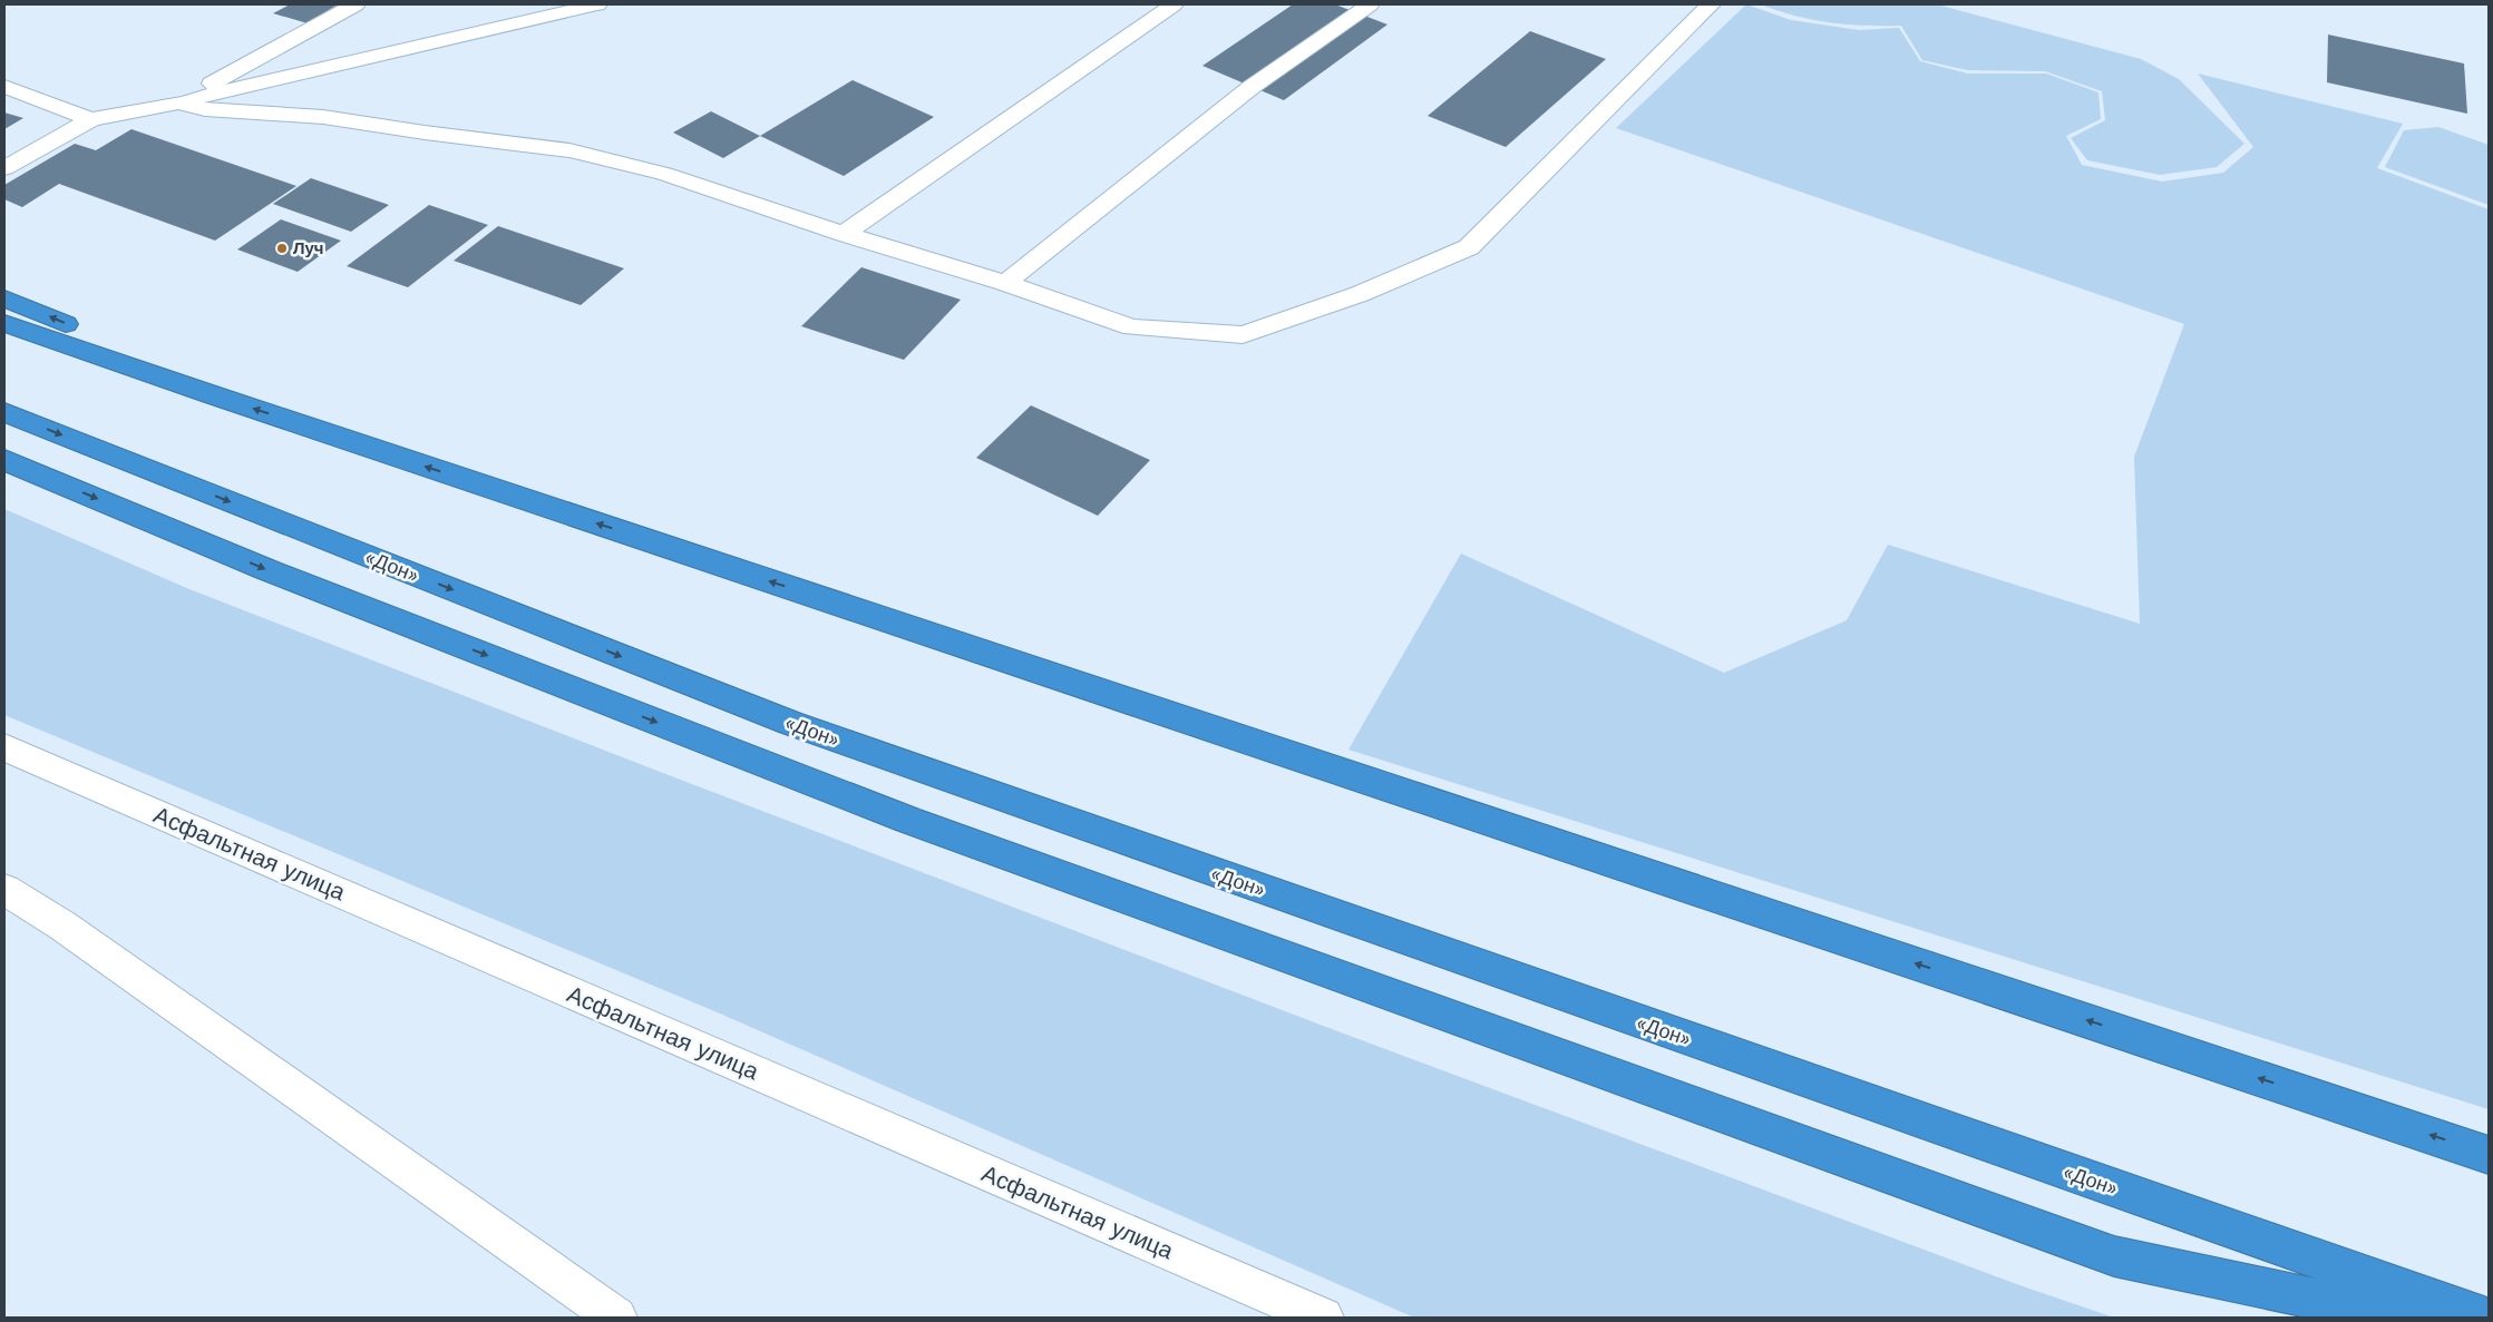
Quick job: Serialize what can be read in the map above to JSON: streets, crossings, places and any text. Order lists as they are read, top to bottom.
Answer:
{
  "streets": {
    "highway": ["«Дон»"],
    "street": ["Асфальтная улица"]
  },
  "places": ["Луч"]
}
